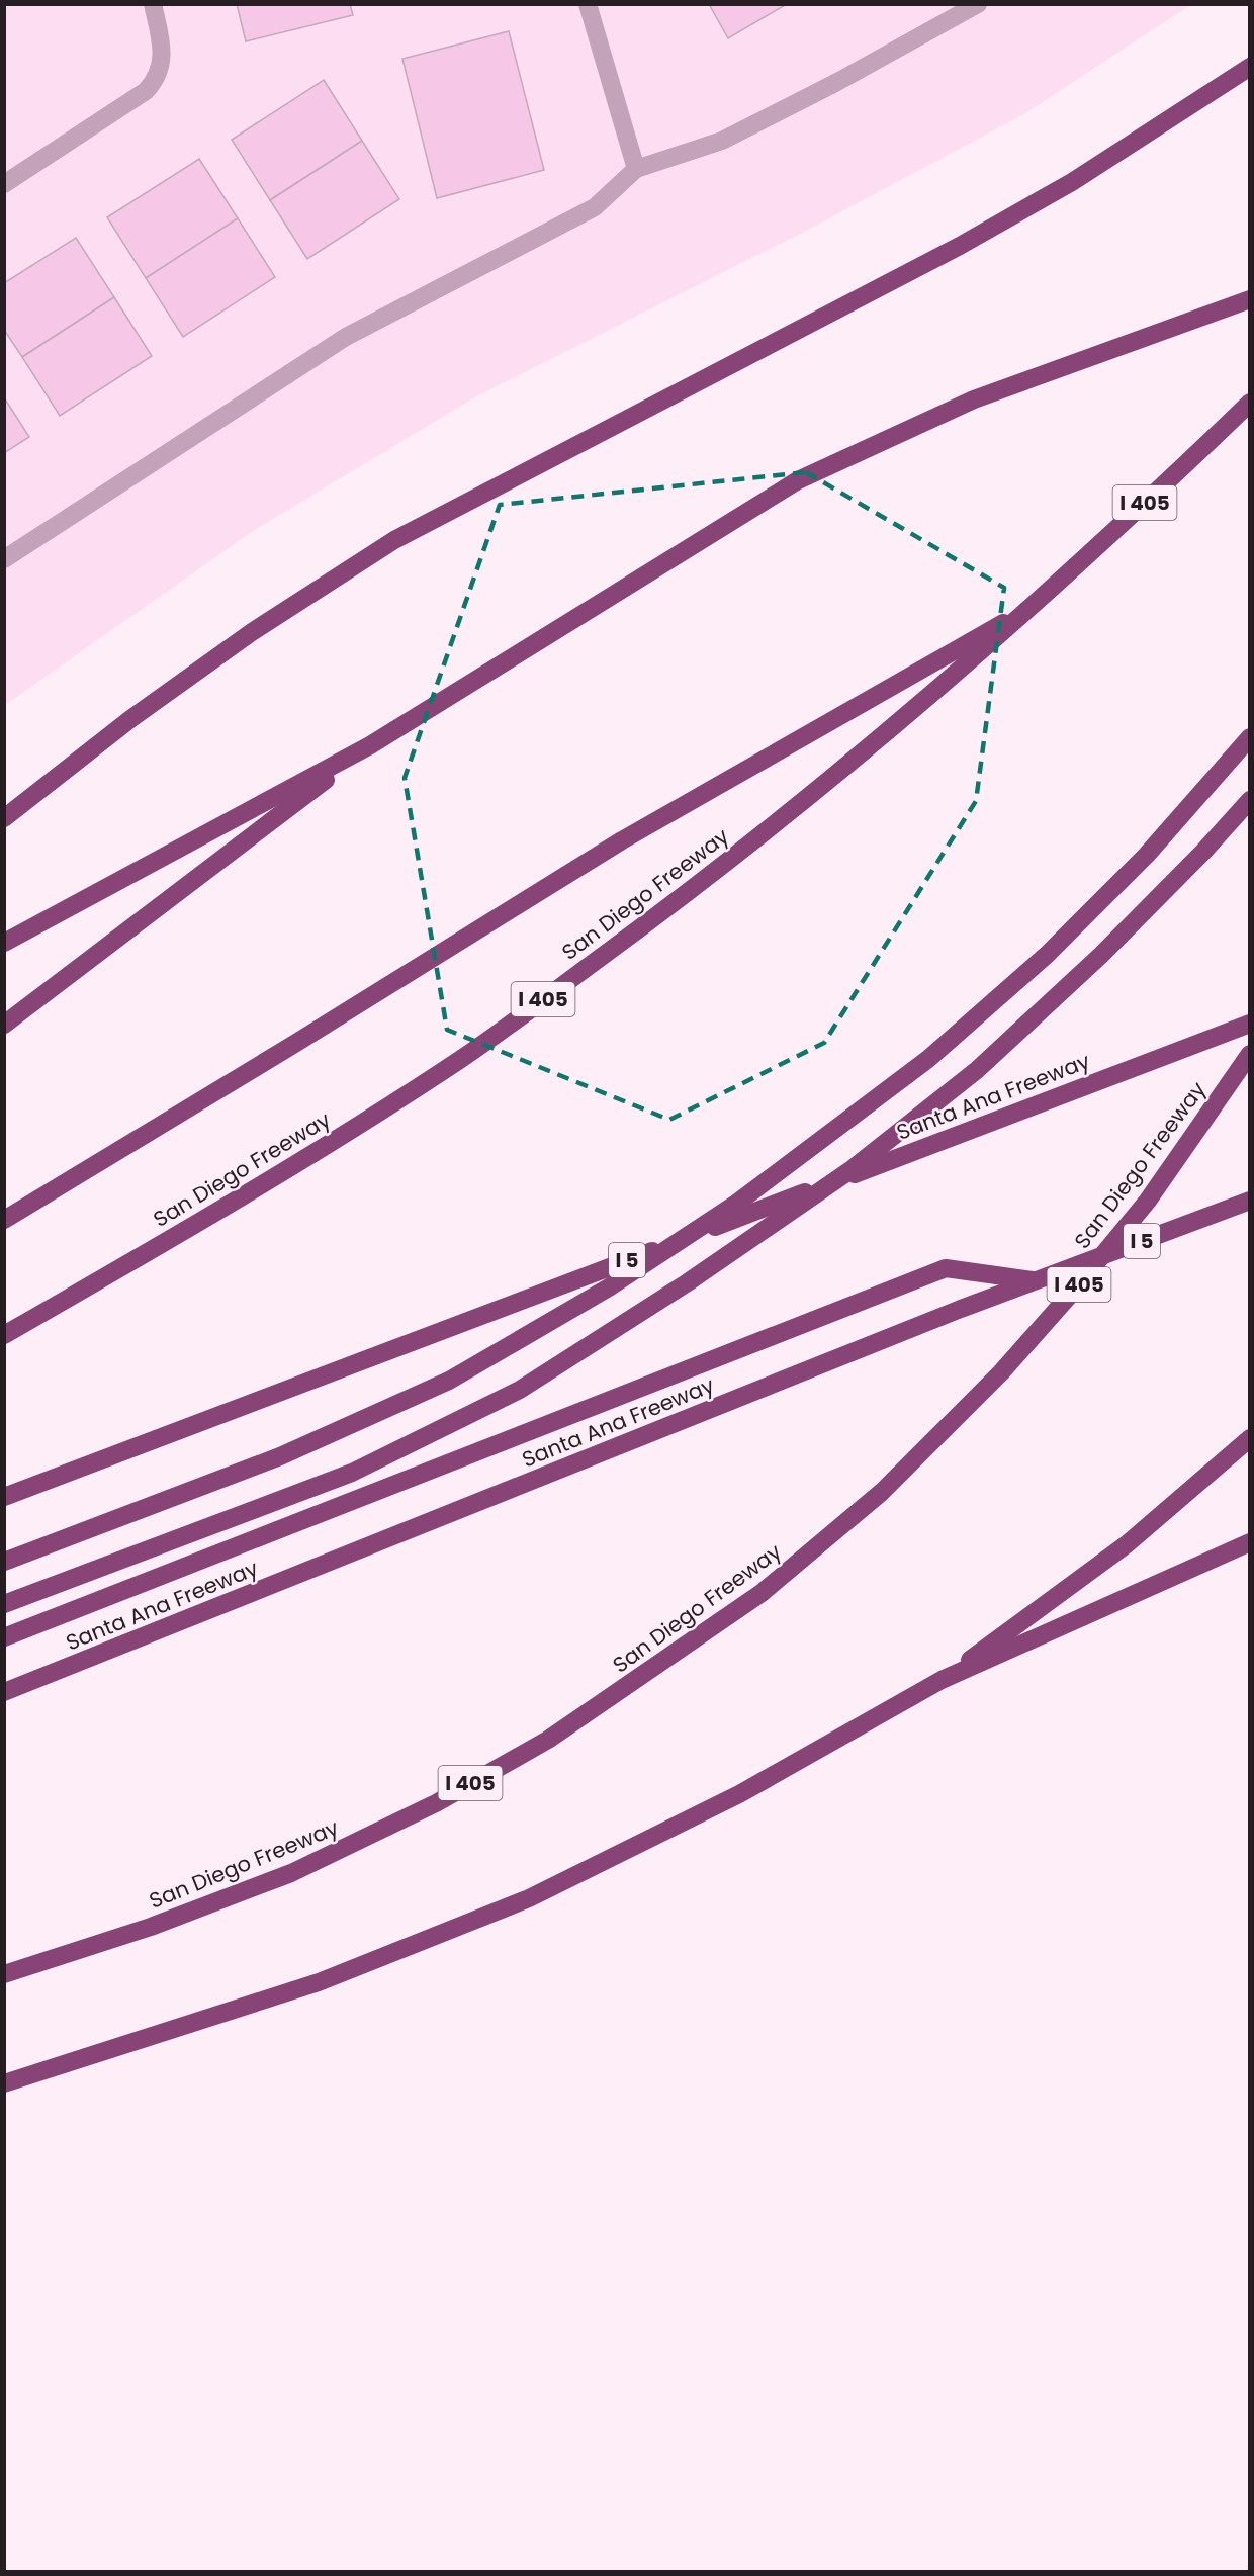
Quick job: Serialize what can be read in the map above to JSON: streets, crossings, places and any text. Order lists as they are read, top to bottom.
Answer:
{
  "streets": {
    "highway": [
      "I 405",
      "San Diego Freeway",
      "Santa Ana Freeway",
      "I 5"
    ]
  }
}
